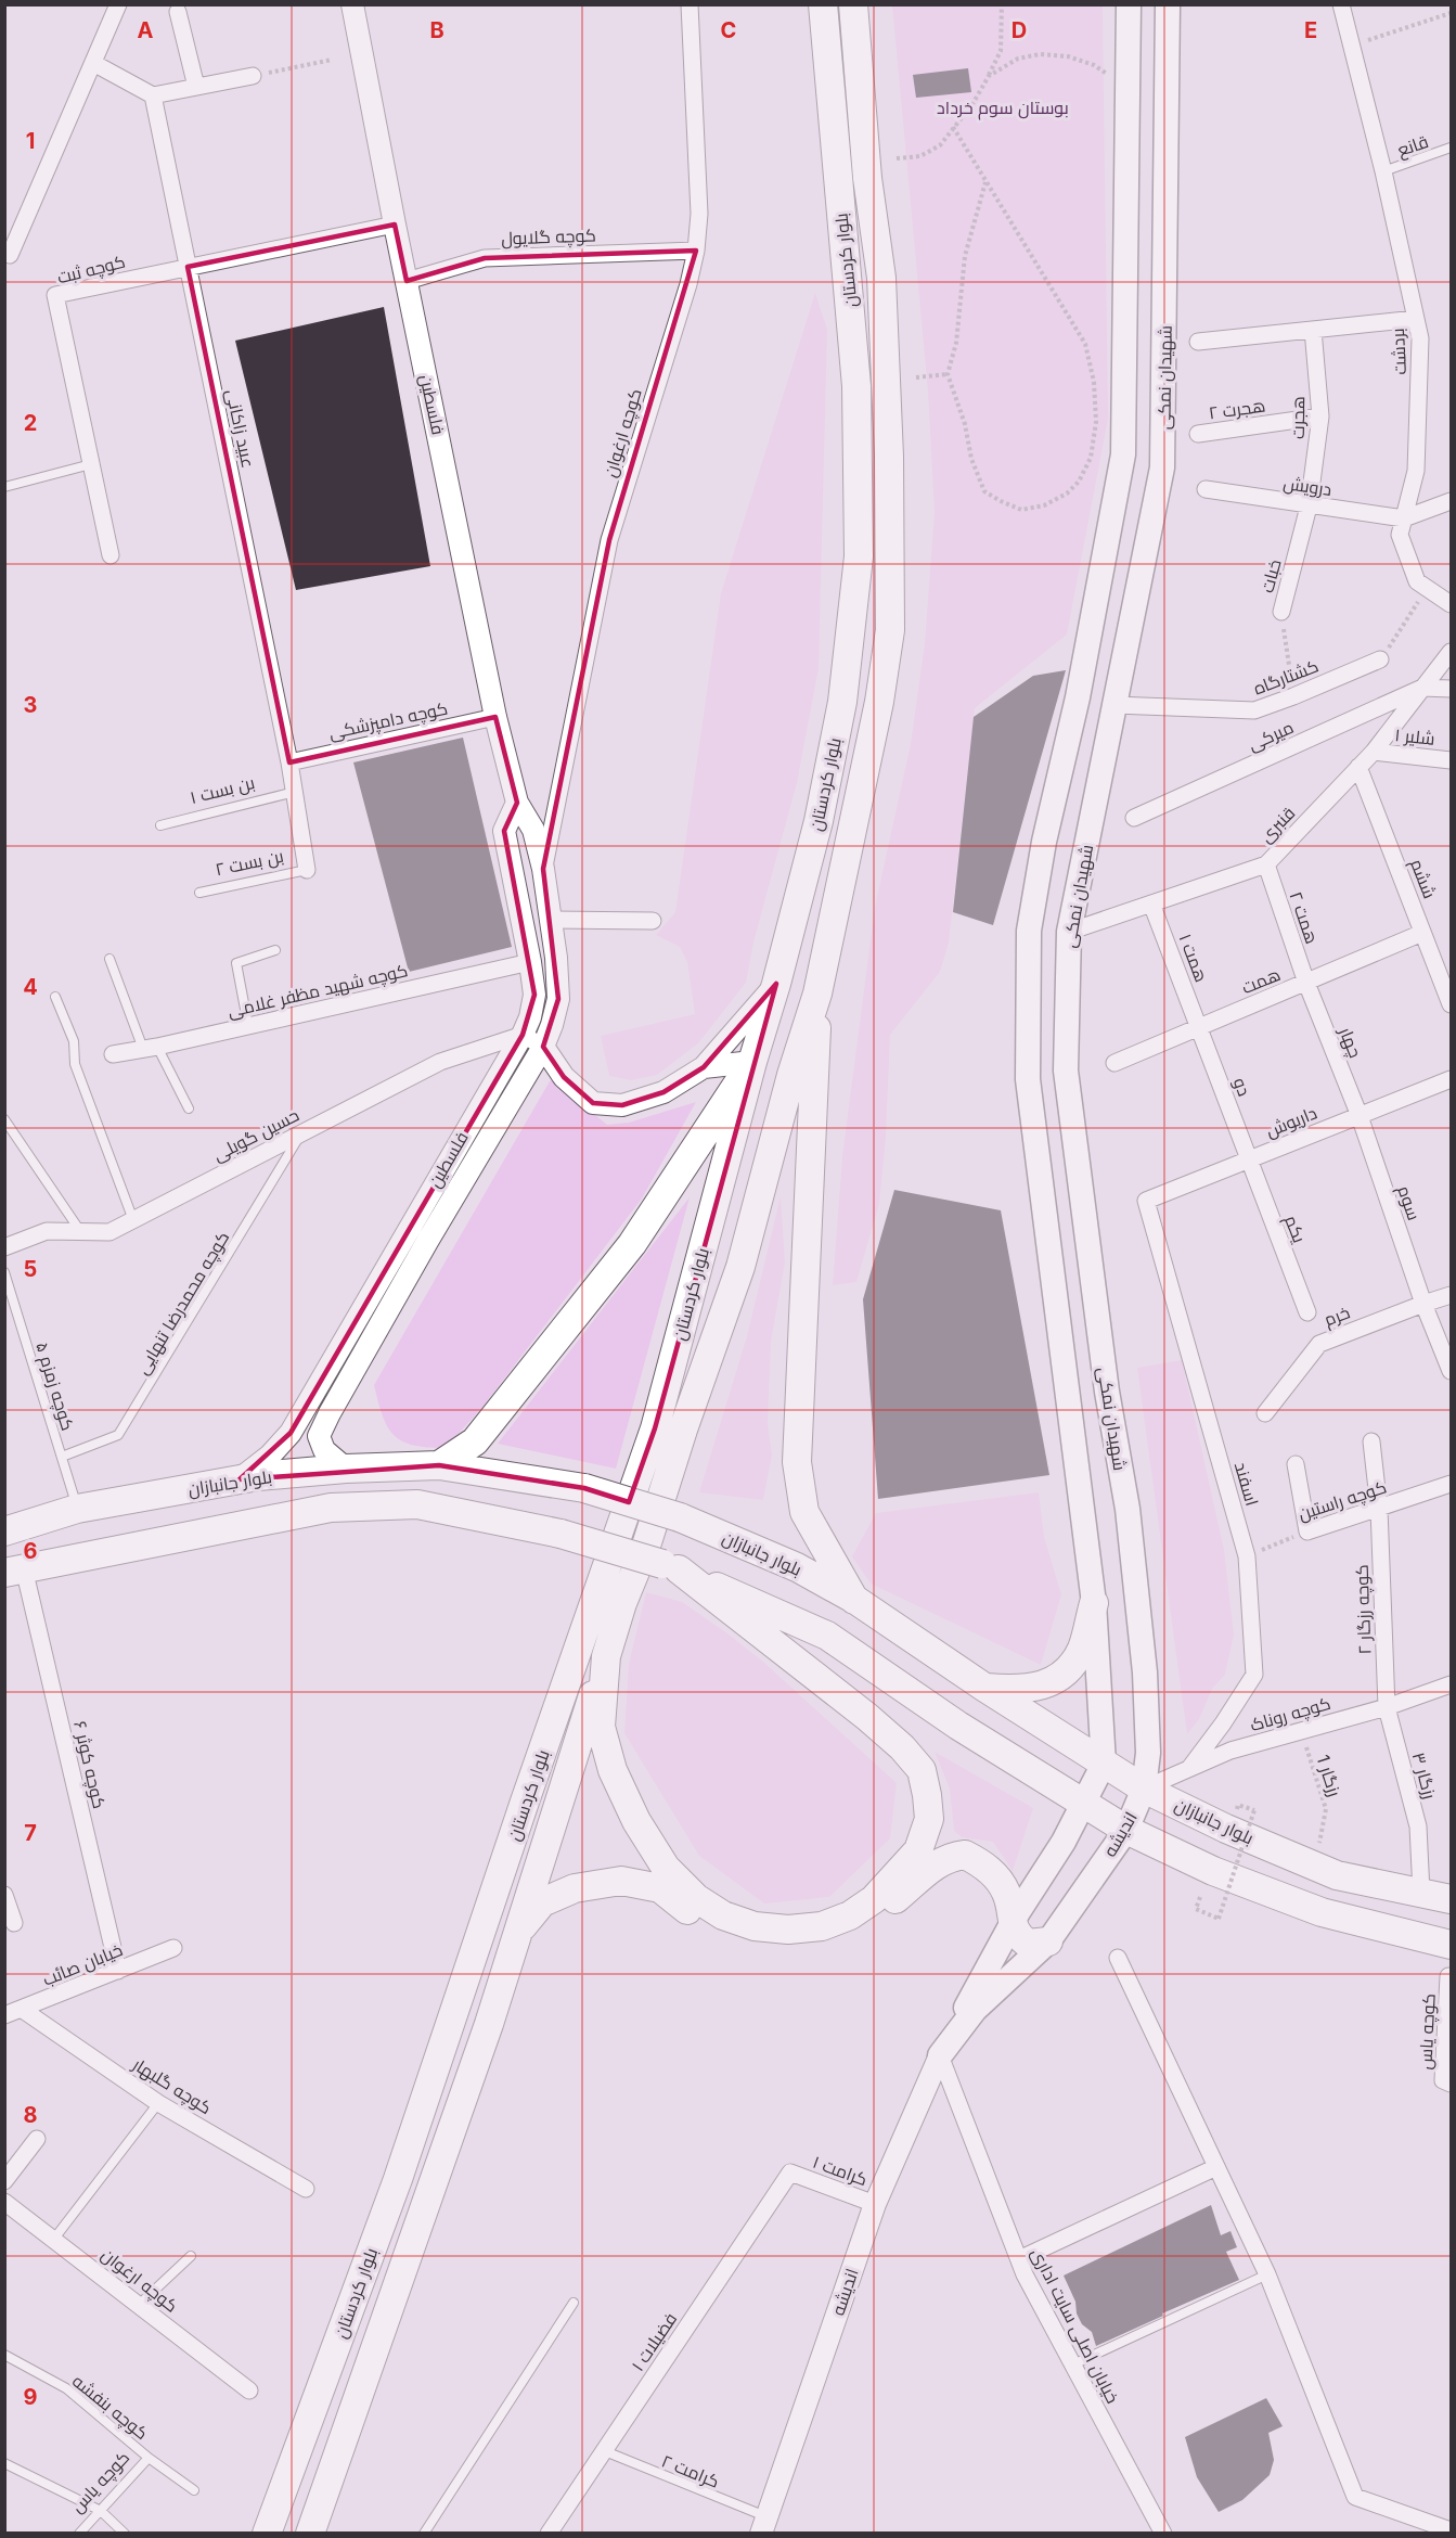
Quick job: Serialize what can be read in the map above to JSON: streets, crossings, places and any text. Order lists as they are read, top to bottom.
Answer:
{
  "streets": {
    "main road": [
      "بلوار کردستان",
      "شهیدان نمکی",
      "بلوار جانبازان",
      "اندیشه"
    ],
    "street": [
      "کوچه گلایول",
      "کوچه ثبت",
      "بردشت",
      "فلسطین",
      "هجرت ۲",
      "هجرت",
      "عبید زاکانی",
      "کوچه ارغوان",
      "درویش",
      "خبات",
      "کشتارگاه",
      "کوچه دامپزشکی",
      "میرکی",
      "شلیر ۱",
      "قنبری",
      "ششم",
      "همت ۲",
      "همت ۱",
      "همت",
      "کوچه شهید مظفر غلامی",
      "چهار",
      "دو",
      "داریوش",
      "حسین گویلی",
      "سوم",
      "یکم",
      "خرم",
      "اسفند",
      "کوچه راستین",
      "کوچه رزگار ۲",
      "کوچه روناک",
      "کوچه کوثر ۶",
      "رزگار ۳",
      "خیابان صائب",
      "کوچه یاس",
      "کوچه گلبهار",
      "کرامت ۱",
      "خیابان اصلی سایت اداری",
      "فضیلات ۱"
    ],
    "lane": [
      "قانع",
      "بن بست ۱",
      "بن بست ۲",
      "کوچه محمدرضا تنهایی",
      "کوچه زمزم ۵",
      "کوچه بنفشه",
      "کرامت ۲"
    ],
    "path": ["رزگار 1"]
  },
  "crossings": [
    ["قانع", "بردشت"],
    ["کوچه گلایول", "فلسطین"],
    ["کوچه گلایول", "کوچه ارغوان"],
    ["کوچه ثبت", "فلسطین"],
    ["کوچه ثبت", "عبید زاکانی"],
    ["بردشت", "درویش"],
    ["شهیدان نمکی", "کشتارگاه"],
    ["شهیدان نمکی", "قنبری"],
    ["شهیدان نمکی", "بلوار جانبازان"],
    ["شهیدان نمکی", "کوچه روناک"],
    ["شهیدان نمکی", "اندیشه"],
    ["فلسطین", "کوچه ارغوان"],
    ["فلسطین", "کوچه دامپزشکی"],
    ["فلسطین", "کوچه شهید مظفر غلامی"],
    ["فلسطین", "حسین گویلی"],
    ["فلسطین", "بلوار جانبازان"],
    ["هجرت ۲", "هجرت"],
    ["هجرت", "درویش"],
    ["هجرت", "خبات"],
    ["عبید زاکانی", "کوچه دامپزشکی"],
    ["عبید زاکانی", "بن بست ۱"],
    ["عبید زاکانی", "بن بست ۲"],
    ["درویش", "خبات"],
    ["خبات", "کشتارگاه"],
    ["میرکی", "قنبری"],
    ["شلیر ۱", "قنبری"],
    ["قنبری", "ششم"],
    ["قنبری", "همت ۲"],
    ["قنبری", "همت ۱"],
    ["ششم", "همت"],
    ["همت ۲", "همت"],
    ["همت ۲", "چهار"],
    ["همت ۱", "همت"],
    ["همت ۱", "دو"],
    ["همت", "چهار"],
    ["همت", "دو"],
    ["چهار", "داریوش"],
    ["چهار", "سوم"],
    ["دو", "داریوش"],
    ["دو", "یکم"],
    ["داریوش", "سوم"],
    ["داریوش", "یکم"],
    ["داریوش", "اسفند"],
    ["حسین گویلی", "کوچه محمدرضا تنهایی"],
    ["سوم", "خرم"],
    ["کوچه محمدرضا تنهایی", "کوچه زمزم ۵"],
    ["کوچه زمزم ۵", "بلوار جانبازان"],
    ["بلوار جانبازان", "کوچه روناک"],
    ["بلوار جانبازان", "رزگار 1"],
    ["بلوار جانبازان", "رزگار ۳"],
    ["بلوار جانبازان", "اندیشه"],
    ["اسفند", "کوچه راستین"],
    ["اسفند", "کوچه روناک"],
    ["کوچه راستین", "کوچه رزگار ۲"],
    ["کوچه رزگار ۲", "کوچه روناک"],
    ["کوچه رزگار ۲", "رزگار ۳"],
    ["کوچه روناک", "رزگار 1"],
    ["کوچه روناک", "رزگار ۳"],
    ["کوچه روناک", "اندیشه"],
    ["کوچه کوثر ۶", "خیابان صائب"],
    ["اندیشه", "کرامت ۱"],
    ["اندیشه", "خیابان اصلی سایت اداری"],
    ["اندیشه", "کرامت ۲"],
    ["خیابان صائب", "کوچه گلبهار"],
    ["کوچه یاس", "کوچه بنفشه"],
    ["کرامت ۱", "فضیلات ۱"],
    ["فضیلات ۱", "کرامت ۲"]
  ],
  "parks": ["بوستان سوم خرداد"],
  "grid": {
    "columns": [
      "A",
      "B",
      "C",
      "D",
      "E"
    ],
    "rows": [
      "1",
      "2",
      "3",
      "4",
      "5",
      "6",
      "7",
      "8",
      "9"
    ]
  }
}
